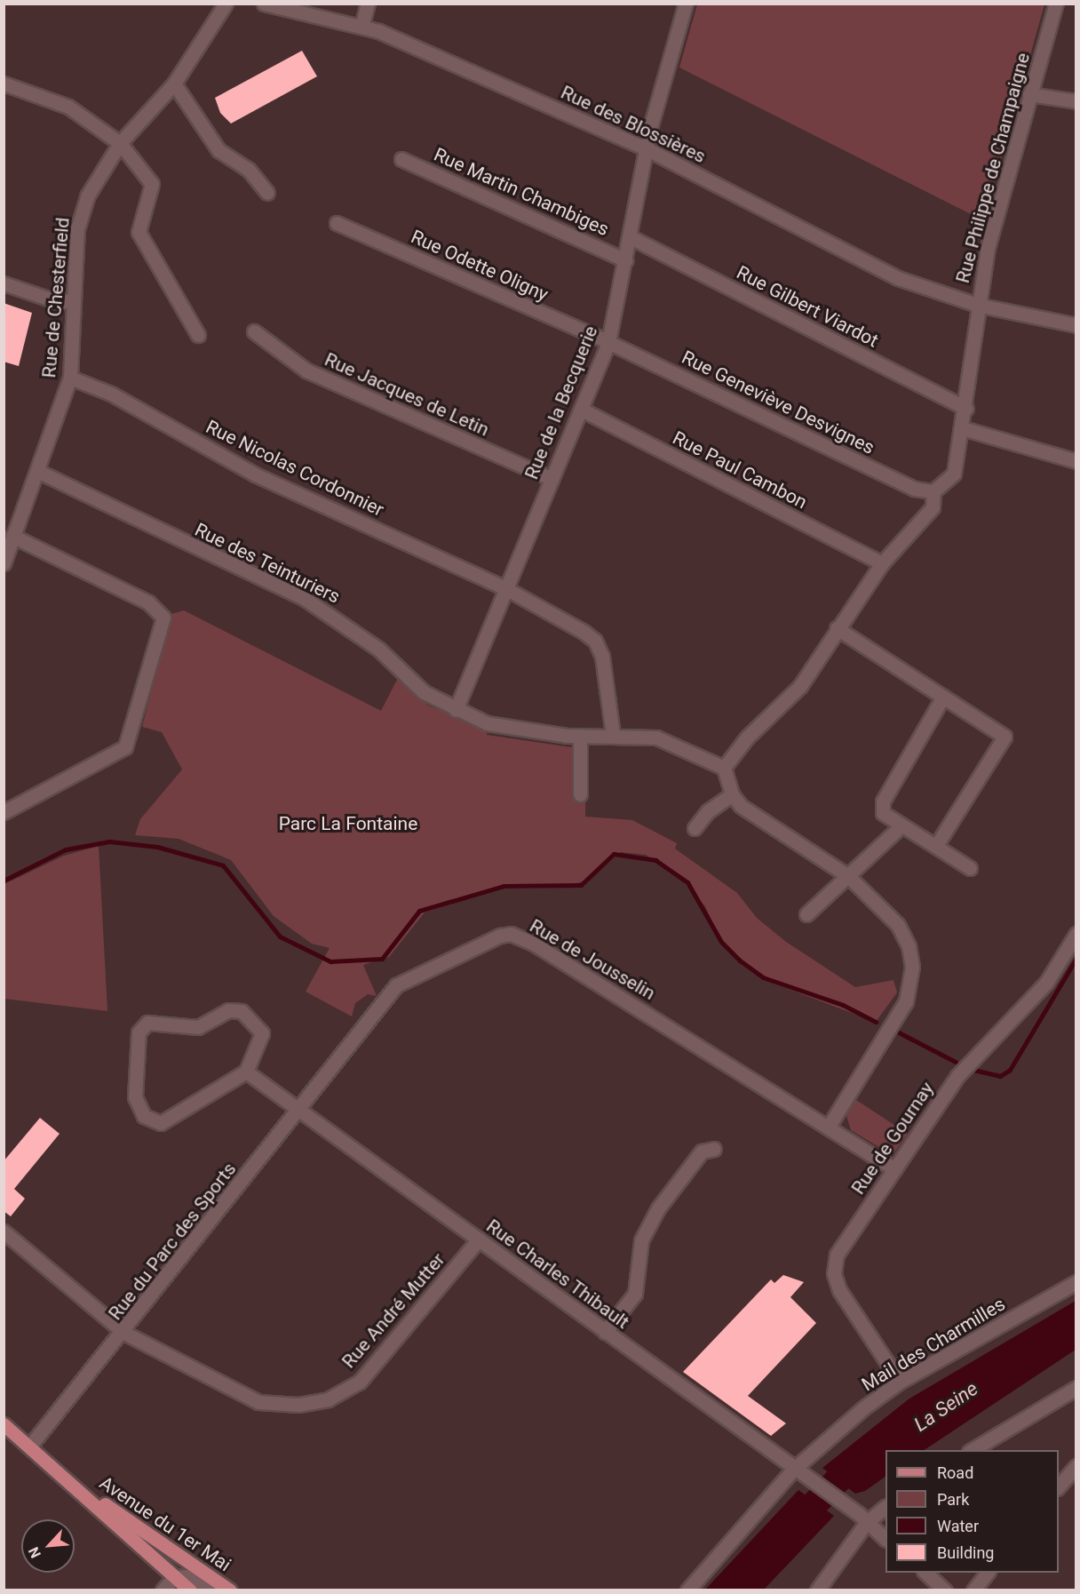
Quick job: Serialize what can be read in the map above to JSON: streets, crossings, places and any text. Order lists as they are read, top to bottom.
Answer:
{
  "streets": {
    "main road": ["Avenue du 1er Mai"],
    "street": [
      "Rue des Blossières",
      "Rue Philippe de Champaigne",
      "Rue Martin Chambiges",
      "Rue Odette Oligny",
      "Rue de Chesterfield",
      "Rue Gilbert Viardot",
      "Rue Jacques de Letin",
      "Rue de la Becquerie",
      "Rue Geneviève Desvignes",
      "Rue Nicolas Cordonnier",
      "Rue Paul Cambon",
      "Rue des Teinturiers",
      "Rue de Jousselin",
      "Rue de Gournay",
      "Rue du Parc des Sports",
      "Rue Charles Thibault",
      "Rue André Mutter",
      "Mail des Charmilles"
    ]
  },
  "crossings": [
    ["Rue des Blossières", "Rue Philippe de Champaigne"],
    ["Rue des Blossières", "Rue de la Becquerie"],
    ["Rue Philippe de Champaigne", "Rue Gilbert Viardot"],
    ["Rue Philippe de Champaigne", "Rue Geneviève Desvignes"],
    ["Rue Martin Chambiges", "Rue de la Becquerie"],
    ["Rue Odette Oligny", "Rue de la Becquerie"],
    ["Rue Odette Oligny", "Rue Geneviève Desvignes"],
    ["Rue de Chesterfield", "Rue Nicolas Cordonnier"],
    ["Rue de Chesterfield", "Rue des Teinturiers"],
    ["Rue Gilbert Viardot", "Rue de la Becquerie"],
    ["Rue Jacques de Letin", "Rue de la Becquerie"],
    ["Rue de la Becquerie", "Rue Geneviève Desvignes"],
    ["Rue de la Becquerie", "Rue Nicolas Cordonnier"],
    ["Rue de la Becquerie", "Rue Paul Cambon"],
    ["Rue de la Becquerie", "Rue des Teinturiers"],
    ["Rue Nicolas Cordonnier", "Rue des Teinturiers"],
    ["Rue de Jousselin", "Rue de Gournay"],
    ["Rue de Jousselin", "Rue du Parc des Sports"],
    ["Rue de Jousselin", "Rue Charles Thibault"],
    ["Rue de Gournay", "Mail des Charmilles"],
    ["Rue du Parc des Sports", "Rue Charles Thibault"],
    ["Rue du Parc des Sports", "Rue André Mutter"],
    ["Rue du Parc des Sports", "Avenue du 1er Mai"],
    ["Rue Charles Thibault", "Rue André Mutter"],
    ["Rue Charles Thibault", "Mail des Charmilles"]
  ],
  "water": ["La Seine"],
  "parks": ["Parc La Fontaine"],
  "legend": [
    "Road",
    "Park",
    "Water",
    "Building"
  ],
  "north": "bottom left"
}
